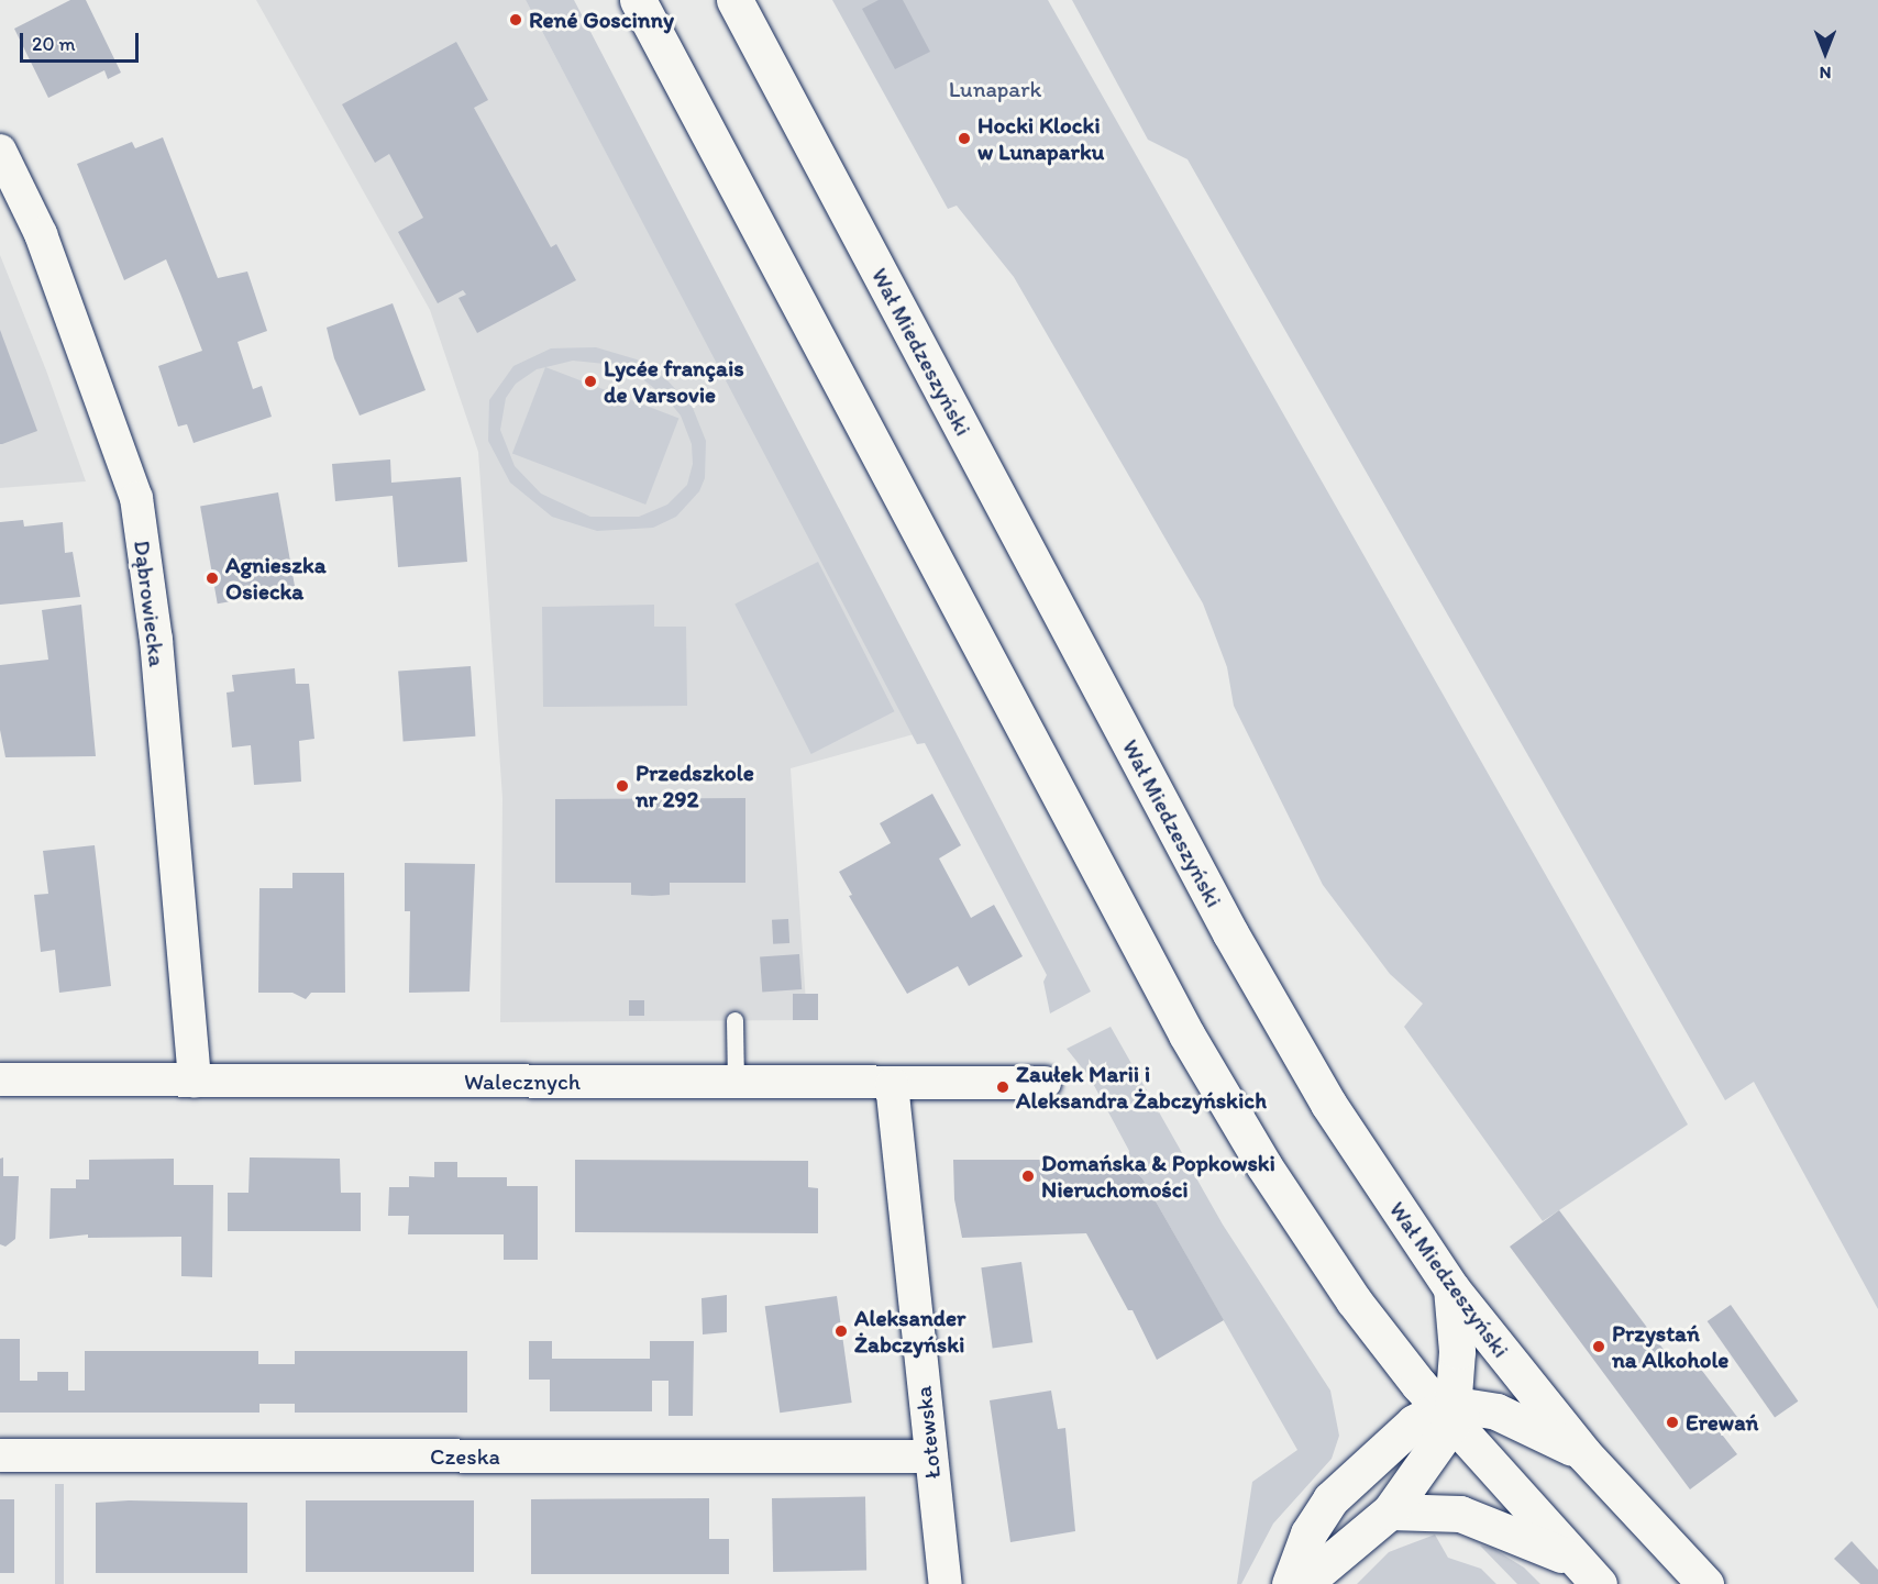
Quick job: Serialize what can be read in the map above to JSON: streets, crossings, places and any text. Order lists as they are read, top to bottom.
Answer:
{
  "streets": {
    "main road": ["Wał Miedzeszyński"],
    "street": [
      "Dąbrowiecka",
      "Walecznych",
      "Łotewska",
      "Czeska"
    ]
  },
  "crossings": [
    ["Dąbrowiecka", "Walecznych"],
    ["Walecznych", "Łotewska"],
    ["Łotewska", "Czeska"]
  ],
  "parks": ["Lunapark"],
  "places": [
    "René Goscinny",
    "Hocki Klocki w Lunaparku",
    "Lycée français de Varsovie",
    "Agnieszka Osiecka",
    "Przedszkole nr 292",
    "Zaułek Marii i Aleksandra Żabczyńskich",
    "Domańska & Popkowski Nieruchomości",
    "Aleksander Żabczyński",
    "Przystań na Alkohole",
    "Erewań"
  ],
  "scale_bar": "20 m",
  "north": "bottom"
}
